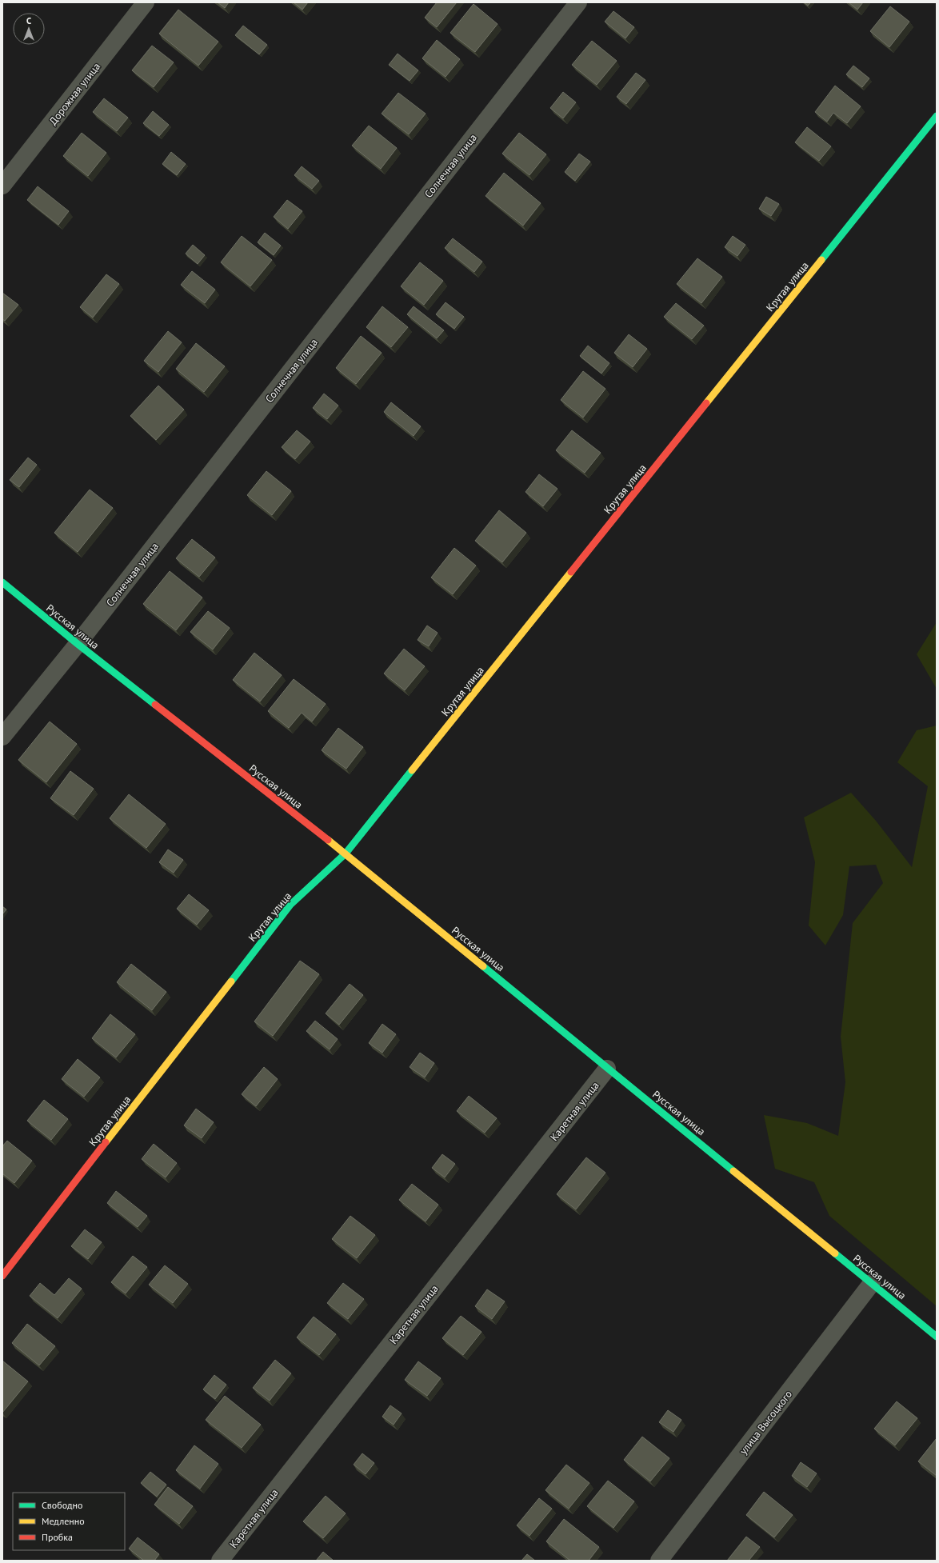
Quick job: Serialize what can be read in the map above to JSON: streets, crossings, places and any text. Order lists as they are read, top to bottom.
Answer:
{
  "streets": {
    "street": [
      "Дорожная улица",
      "Солнечная улица",
      "Крутая улица",
      "Русская улица",
      "Каретная улица",
      "улица Высоцкого"
    ]
  },
  "crossings": [
    ["Солнечная улица", "Русская улица"],
    ["Крутая улица", "Русская улица"],
    ["Русская улица", "Каретная улица"],
    ["Русская улица", "улица Высоцкого"]
  ],
  "legend": ["Свободно", "Медленно", "Пробка"],
  "north": "top"
}
